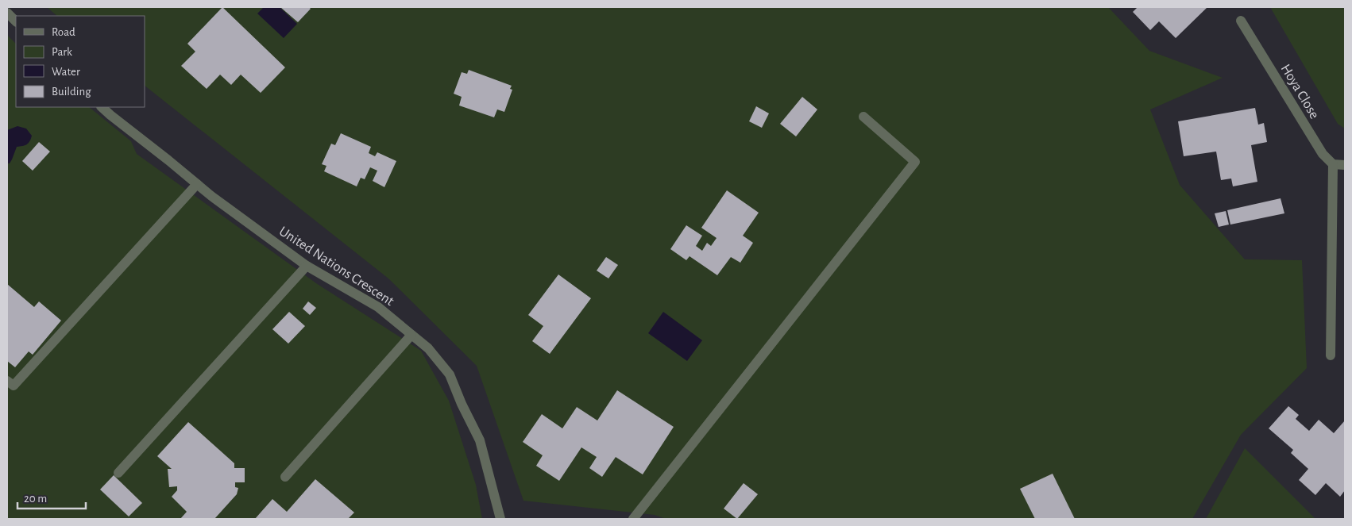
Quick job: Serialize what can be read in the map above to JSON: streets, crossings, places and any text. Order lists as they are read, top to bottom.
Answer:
{
  "streets": {
    "street": ["Hoya Close", "United Nations Crescent"]
  },
  "legend": [
    "Road",
    "Park",
    "Water",
    "Building"
  ],
  "scale_bar": "20 m"
}
